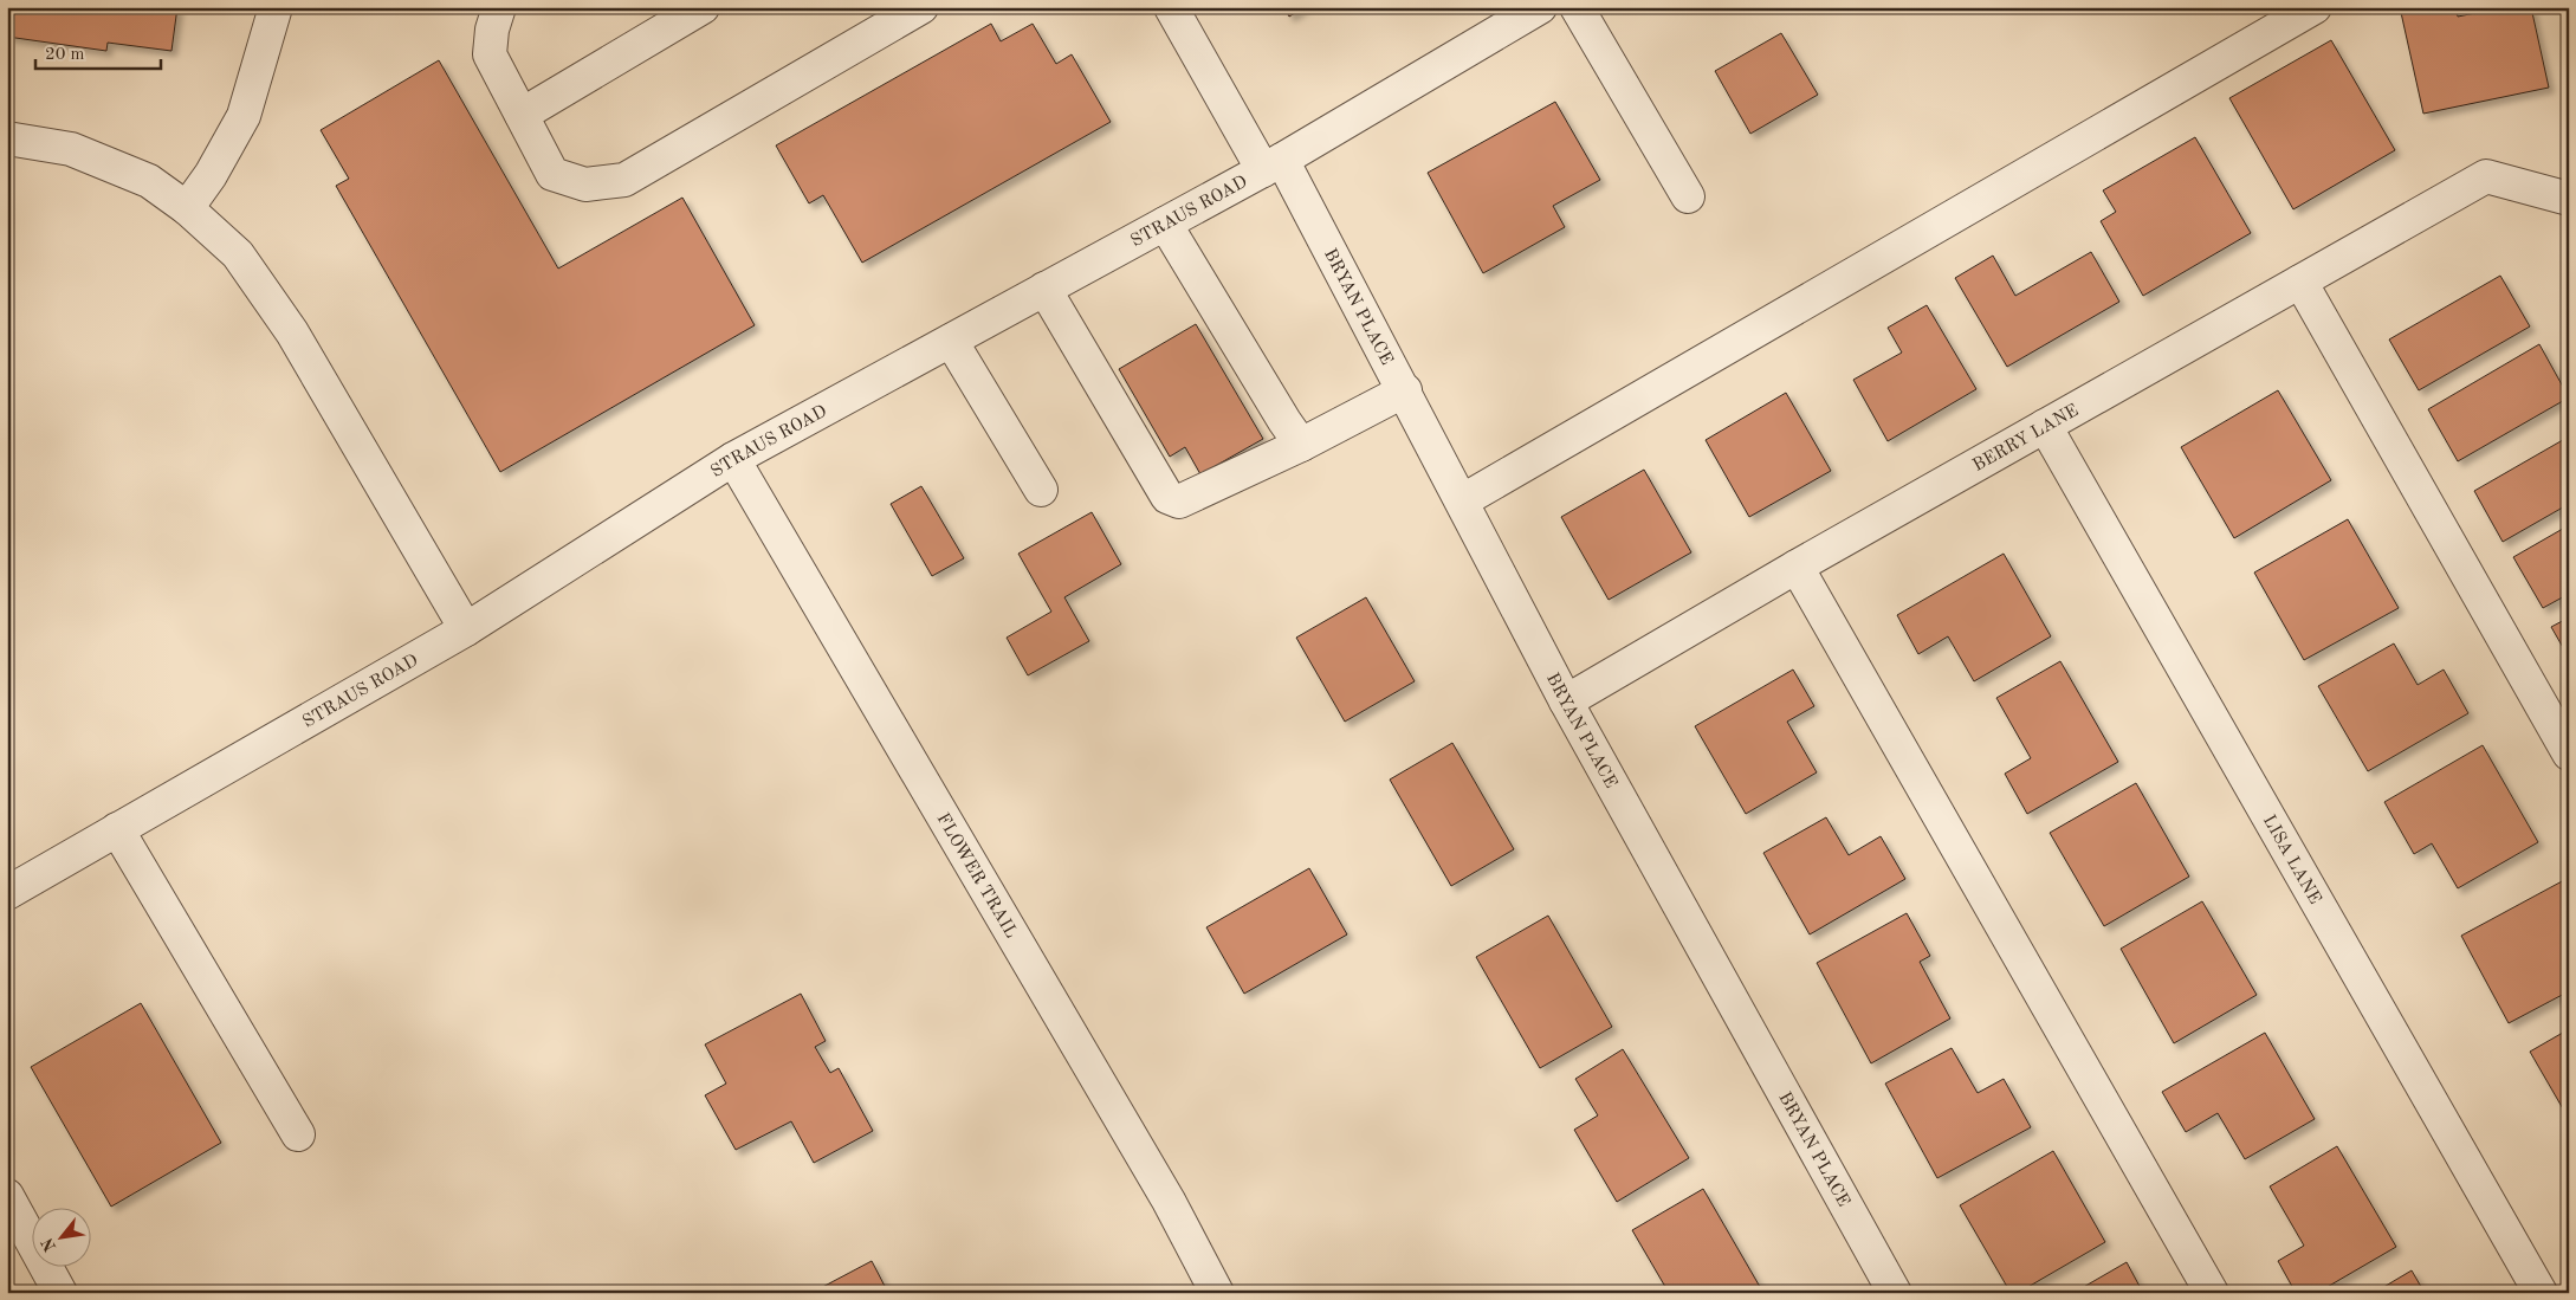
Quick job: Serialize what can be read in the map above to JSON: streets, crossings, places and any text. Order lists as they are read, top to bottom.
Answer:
{
  "streets": {
    "street": [
      "STRAUS ROAD",
      "BRYAN PLACE",
      "BERRY LANE",
      "LISA LANE",
      "FLOWER TRAIL"
    ]
  },
  "crossings": [
    ["STRAUS ROAD", "BRYAN PLACE"],
    ["STRAUS ROAD", "FLOWER TRAIL"],
    ["BRYAN PLACE", "BERRY LANE"],
    ["BERRY LANE", "LISA LANE"]
  ],
  "scale_bar": "20 m",
  "north": "bottom left"
}
